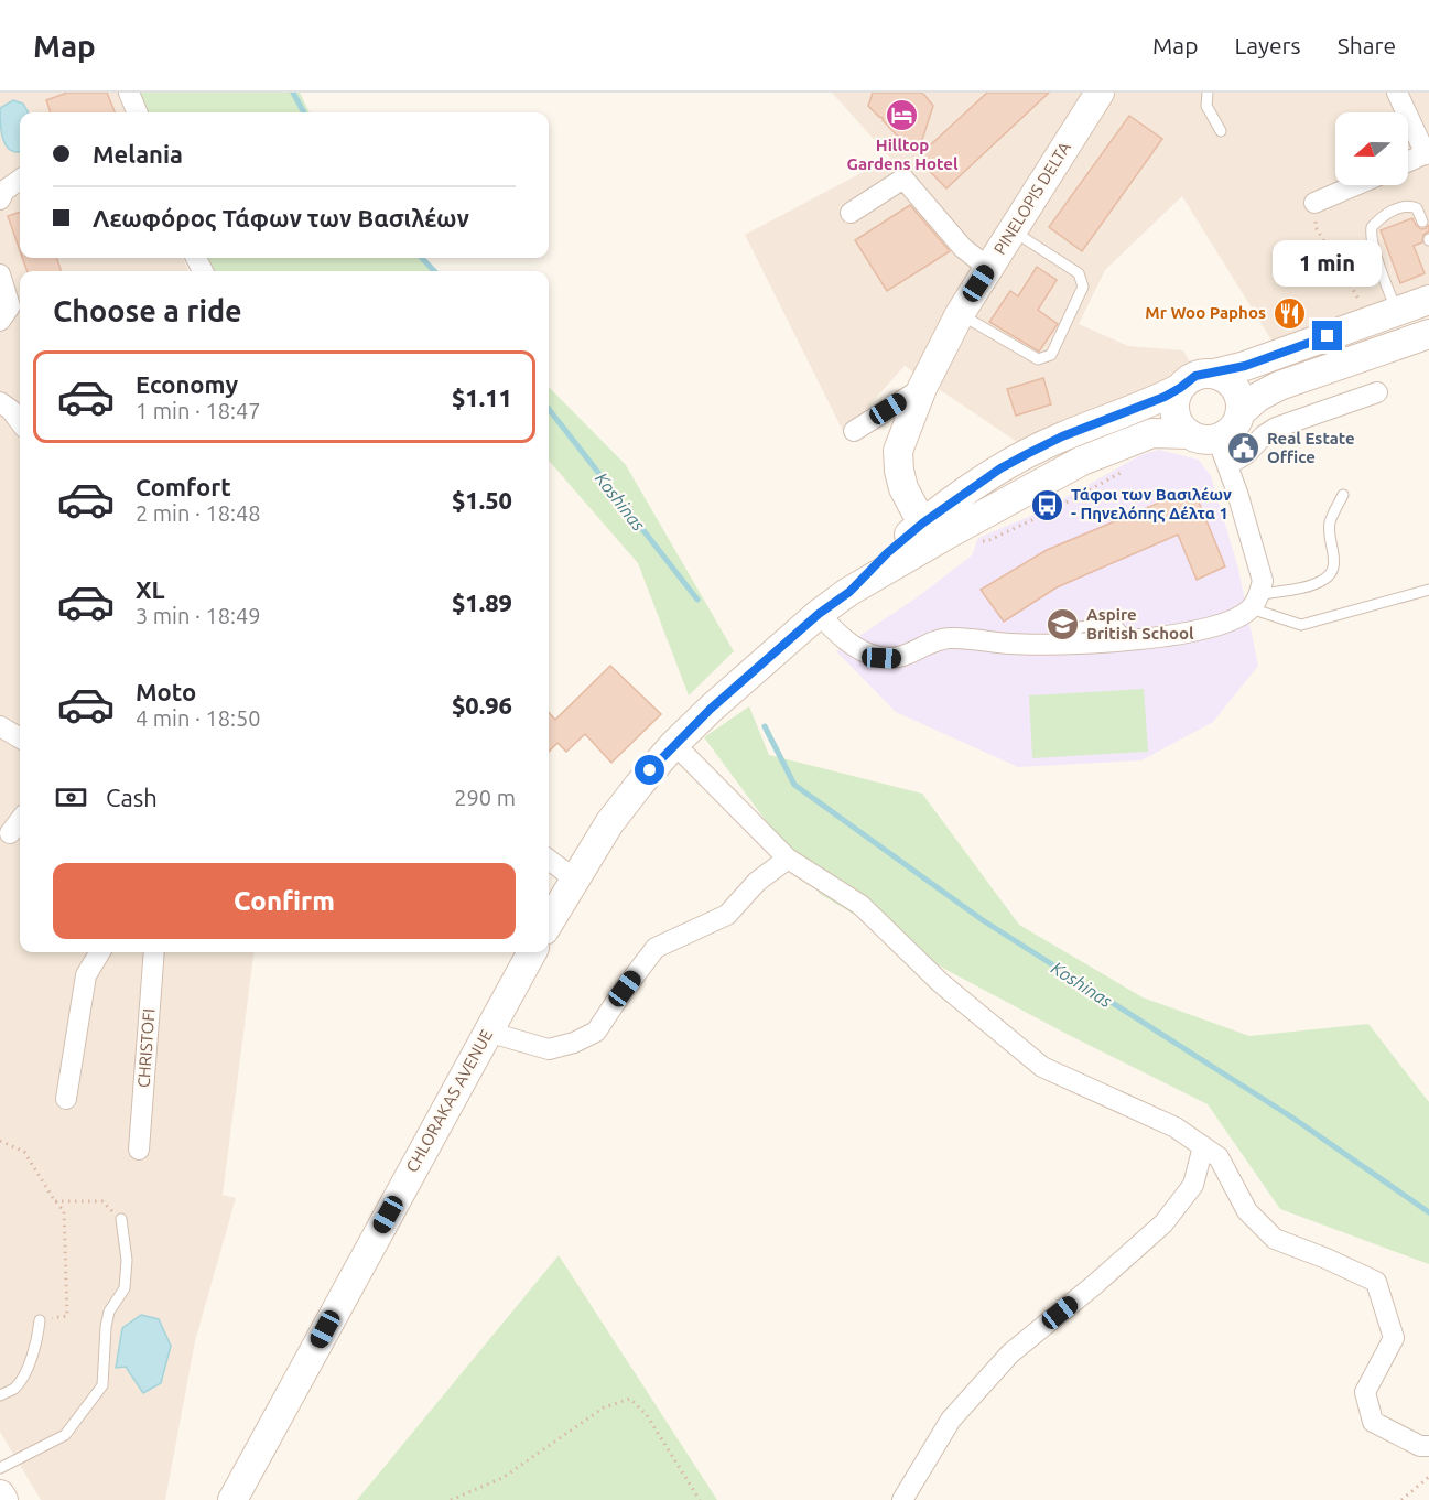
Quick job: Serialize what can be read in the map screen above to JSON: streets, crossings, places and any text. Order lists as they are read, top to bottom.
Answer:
{
  "streets": {
    "main road": ["PINELOPIS DELTA", "CHLORAKAS AVENUE"],
    "street": ["CHRISTOFI"]
  },
  "water": ["Koshinas"],
  "places": {
    "hotel": ["Hilltop Gardens Hotel"],
    "restaurant": ["Mr Woo Paphos"],
    "public building": ["Real Estate Office"],
    "bus stop": ["Τάφοι των Βασιλέων - Πηνελόπης Δέλτα 1"],
    "school or university": ["Aspire British School"]
  },
  "north": "left",
  "page": {
    "header": "Map",
    "nav": ["Map", "Layers", "Share"],
    "banner": ["Melania", "Λεωφόρος Τάφων των Βασιλέων"],
    "bubble": "1 min",
    "heading": "Choose a ride",
    "list": [
      {
        "name": "Economy",
        "note": "1 min · 18:47",
        "value": "$1.11"
      },
      {
        "name": "Comfort",
        "note": "2 min · 18:48",
        "value": "$1.50"
      },
      {
        "name": "XL",
        "note": "3 min · 18:49",
        "value": "$1.89"
      },
      {
        "name": "Moto",
        "note": "4 min · 18:50",
        "value": "$0.96"
      }
    ],
    "pay": ["Cash", "290 m"],
    "buttons": "Confirm"
  }
}
